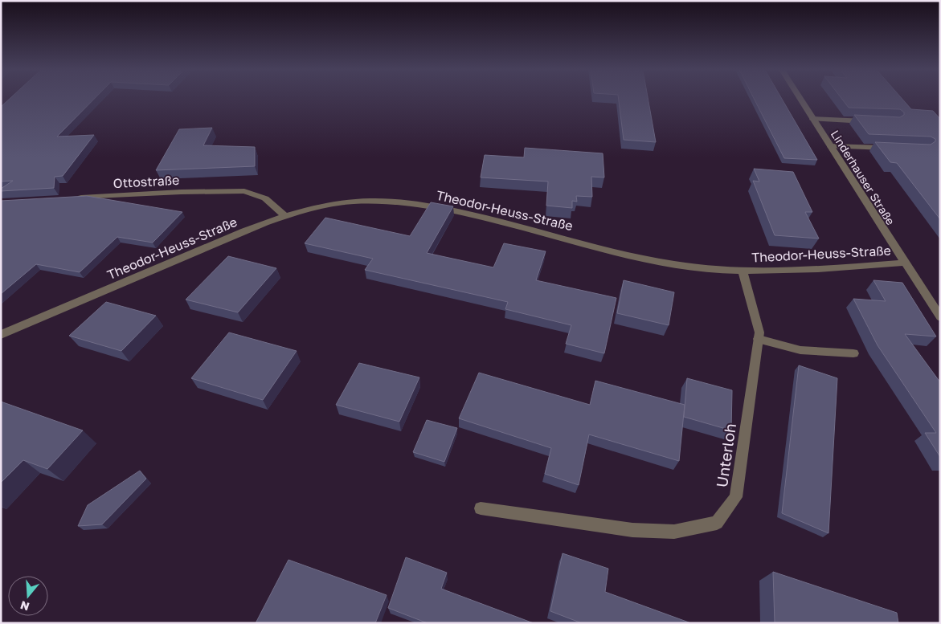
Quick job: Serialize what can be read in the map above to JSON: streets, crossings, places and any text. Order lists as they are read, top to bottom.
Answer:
{
  "streets": {
    "street": [
      "Linderhauser Straße",
      "Ottostraße",
      "Theodor-Heuss-Straße",
      "Unterloh"
    ]
  },
  "crossings": [
    ["Linderhauser Straße", "Theodor-Heuss-Straße"],
    ["Ottostraße", "Theodor-Heuss-Straße"],
    ["Theodor-Heuss-Straße", "Unterloh"]
  ],
  "north": "bottom"
}
